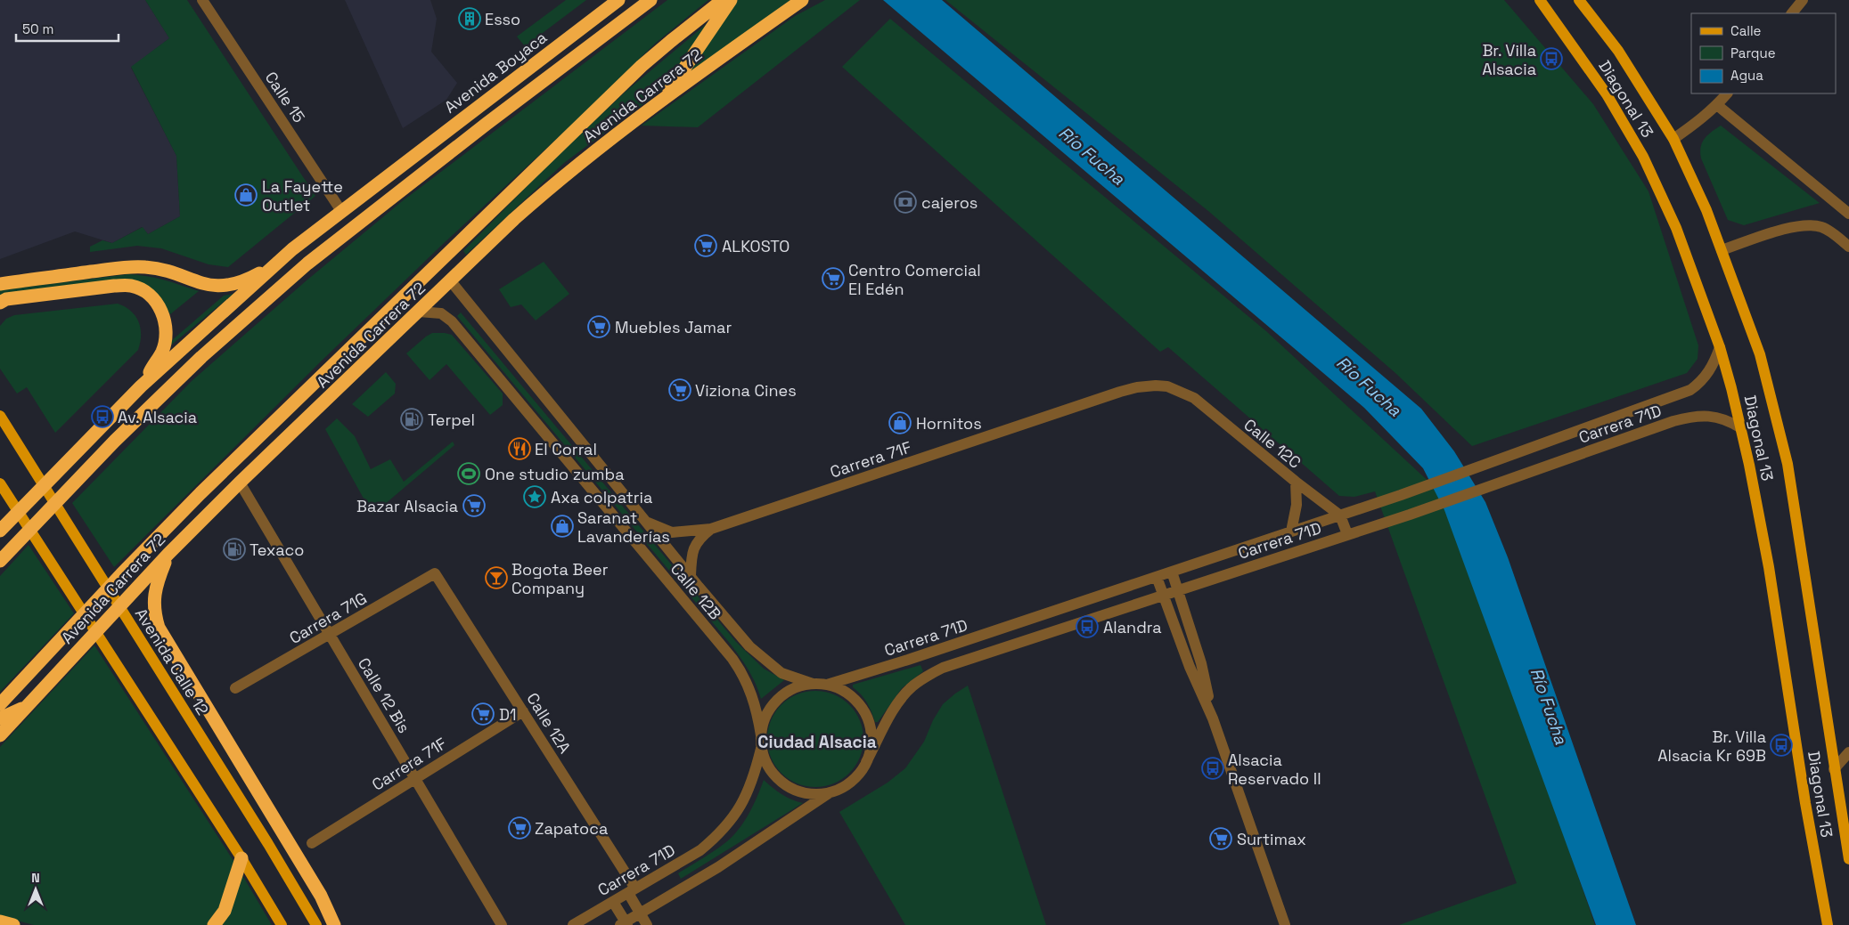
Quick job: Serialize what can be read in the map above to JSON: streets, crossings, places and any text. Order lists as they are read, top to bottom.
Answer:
{
  "streets": {
    "highway": ["Avenida Boyaca", "Avenida Carrera 72"],
    "main road": ["Diagonal 13", "Avenida Calle 12"],
    "street": [
      "Calle 15",
      "Carrera 71D",
      "Calle 12C",
      "Carrera 71F",
      "Calle 12B",
      "Carrera 71G",
      "Calle 12 Bis",
      "Calle 12A"
    ]
  },
  "crossings": [
    ["Avenida Carrera 72", "Calle 12B"],
    ["Avenida Carrera 72", "Calle 12 Bis"],
    ["Diagonal 13", "Carrera 71D"],
    ["Carrera 71D", "Calle 12C"],
    ["Carrera 71D", "Calle 12B"],
    ["Carrera 71D", "Calle 12A"],
    ["Calle 12C", "Carrera 71F"],
    ["Carrera 71F", "Calle 12B"],
    ["Carrera 71F", "Calle 12 Bis"],
    ["Carrera 71F", "Calle 12A"],
    ["Carrera 71G", "Calle 12 Bis"],
    ["Carrera 71G", "Calle 12A"]
  ],
  "districts": ["Ciudad Alsacia"],
  "water": ["Río Fucha"],
  "places": {
    "building": ["Esso"],
    "bus stop": [
      "Br. Villa Alsacia",
      "Av. Alsacia",
      "Alandra",
      "Br. Villa Alsacia Kr 69B",
      "Alsacia Reservado II"
    ],
    "shop": ["La Fayette Outlet", "Hornitos", "Saranat Lavanderías"],
    "bank": ["cajeros"],
    "supermarket": [
      "ALKOSTO",
      "Centro Comercial El Edén",
      "Muebles Jamar",
      "Viziona Cines",
      "Bazar Alsacia",
      "D1",
      "Zapatoca",
      "Surtimax"
    ],
    "fuel station": ["Terpel", "Texaco"],
    "restaurant": ["El Corral"],
    "sports": ["One studio zumba"],
    "place": ["Axa colpatria"],
    "bar": ["Bogota Beer Company"]
  },
  "legend": ["Calle", "Parque", "Agua"],
  "scale_bar": "50 m",
  "north": "top"
}
